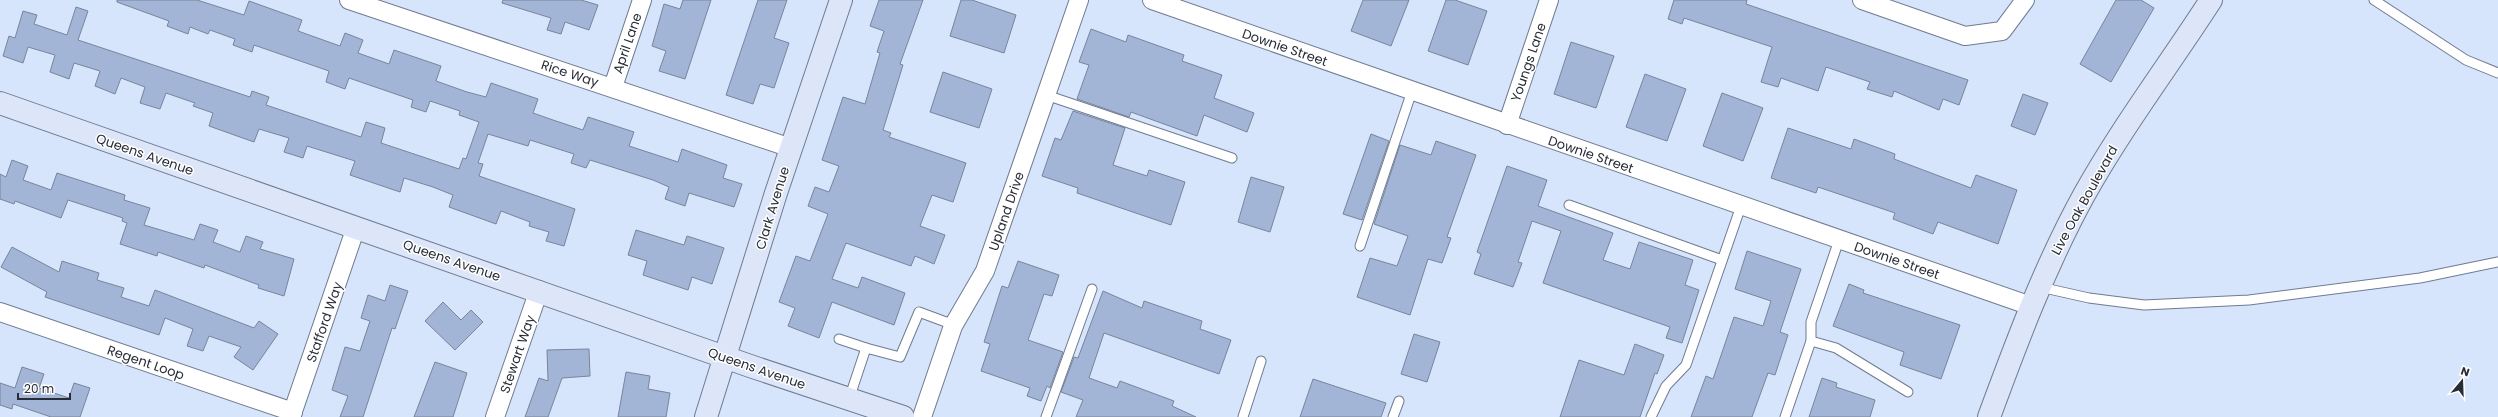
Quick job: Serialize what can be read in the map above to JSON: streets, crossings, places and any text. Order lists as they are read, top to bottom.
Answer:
{
  "streets": {
    "main road": ["Queens Avenue", "Live Oak Boulevard", "Clark Avenue"],
    "street": [
      "April Lane",
      "Downie Street",
      "Youngs Lane",
      "Rice Way",
      "Upland Drive",
      "Stafford Way",
      "Stewart Way",
      "Regent Loop"
    ]
  },
  "crossings": [
    ["April Lane", "Rice Way"],
    ["Downie Street", "Youngs Lane"],
    ["Downie Street", "Live Oak Boulevard"],
    ["Rice Way", "Clark Avenue"],
    ["Queens Avenue", "Clark Avenue"],
    ["Queens Avenue", "Stafford Way"],
    ["Queens Avenue", "Stewart Way"],
    ["Stafford Way", "Regent Loop"]
  ],
  "scale_bar": "20 m",
  "north": "top"
}
